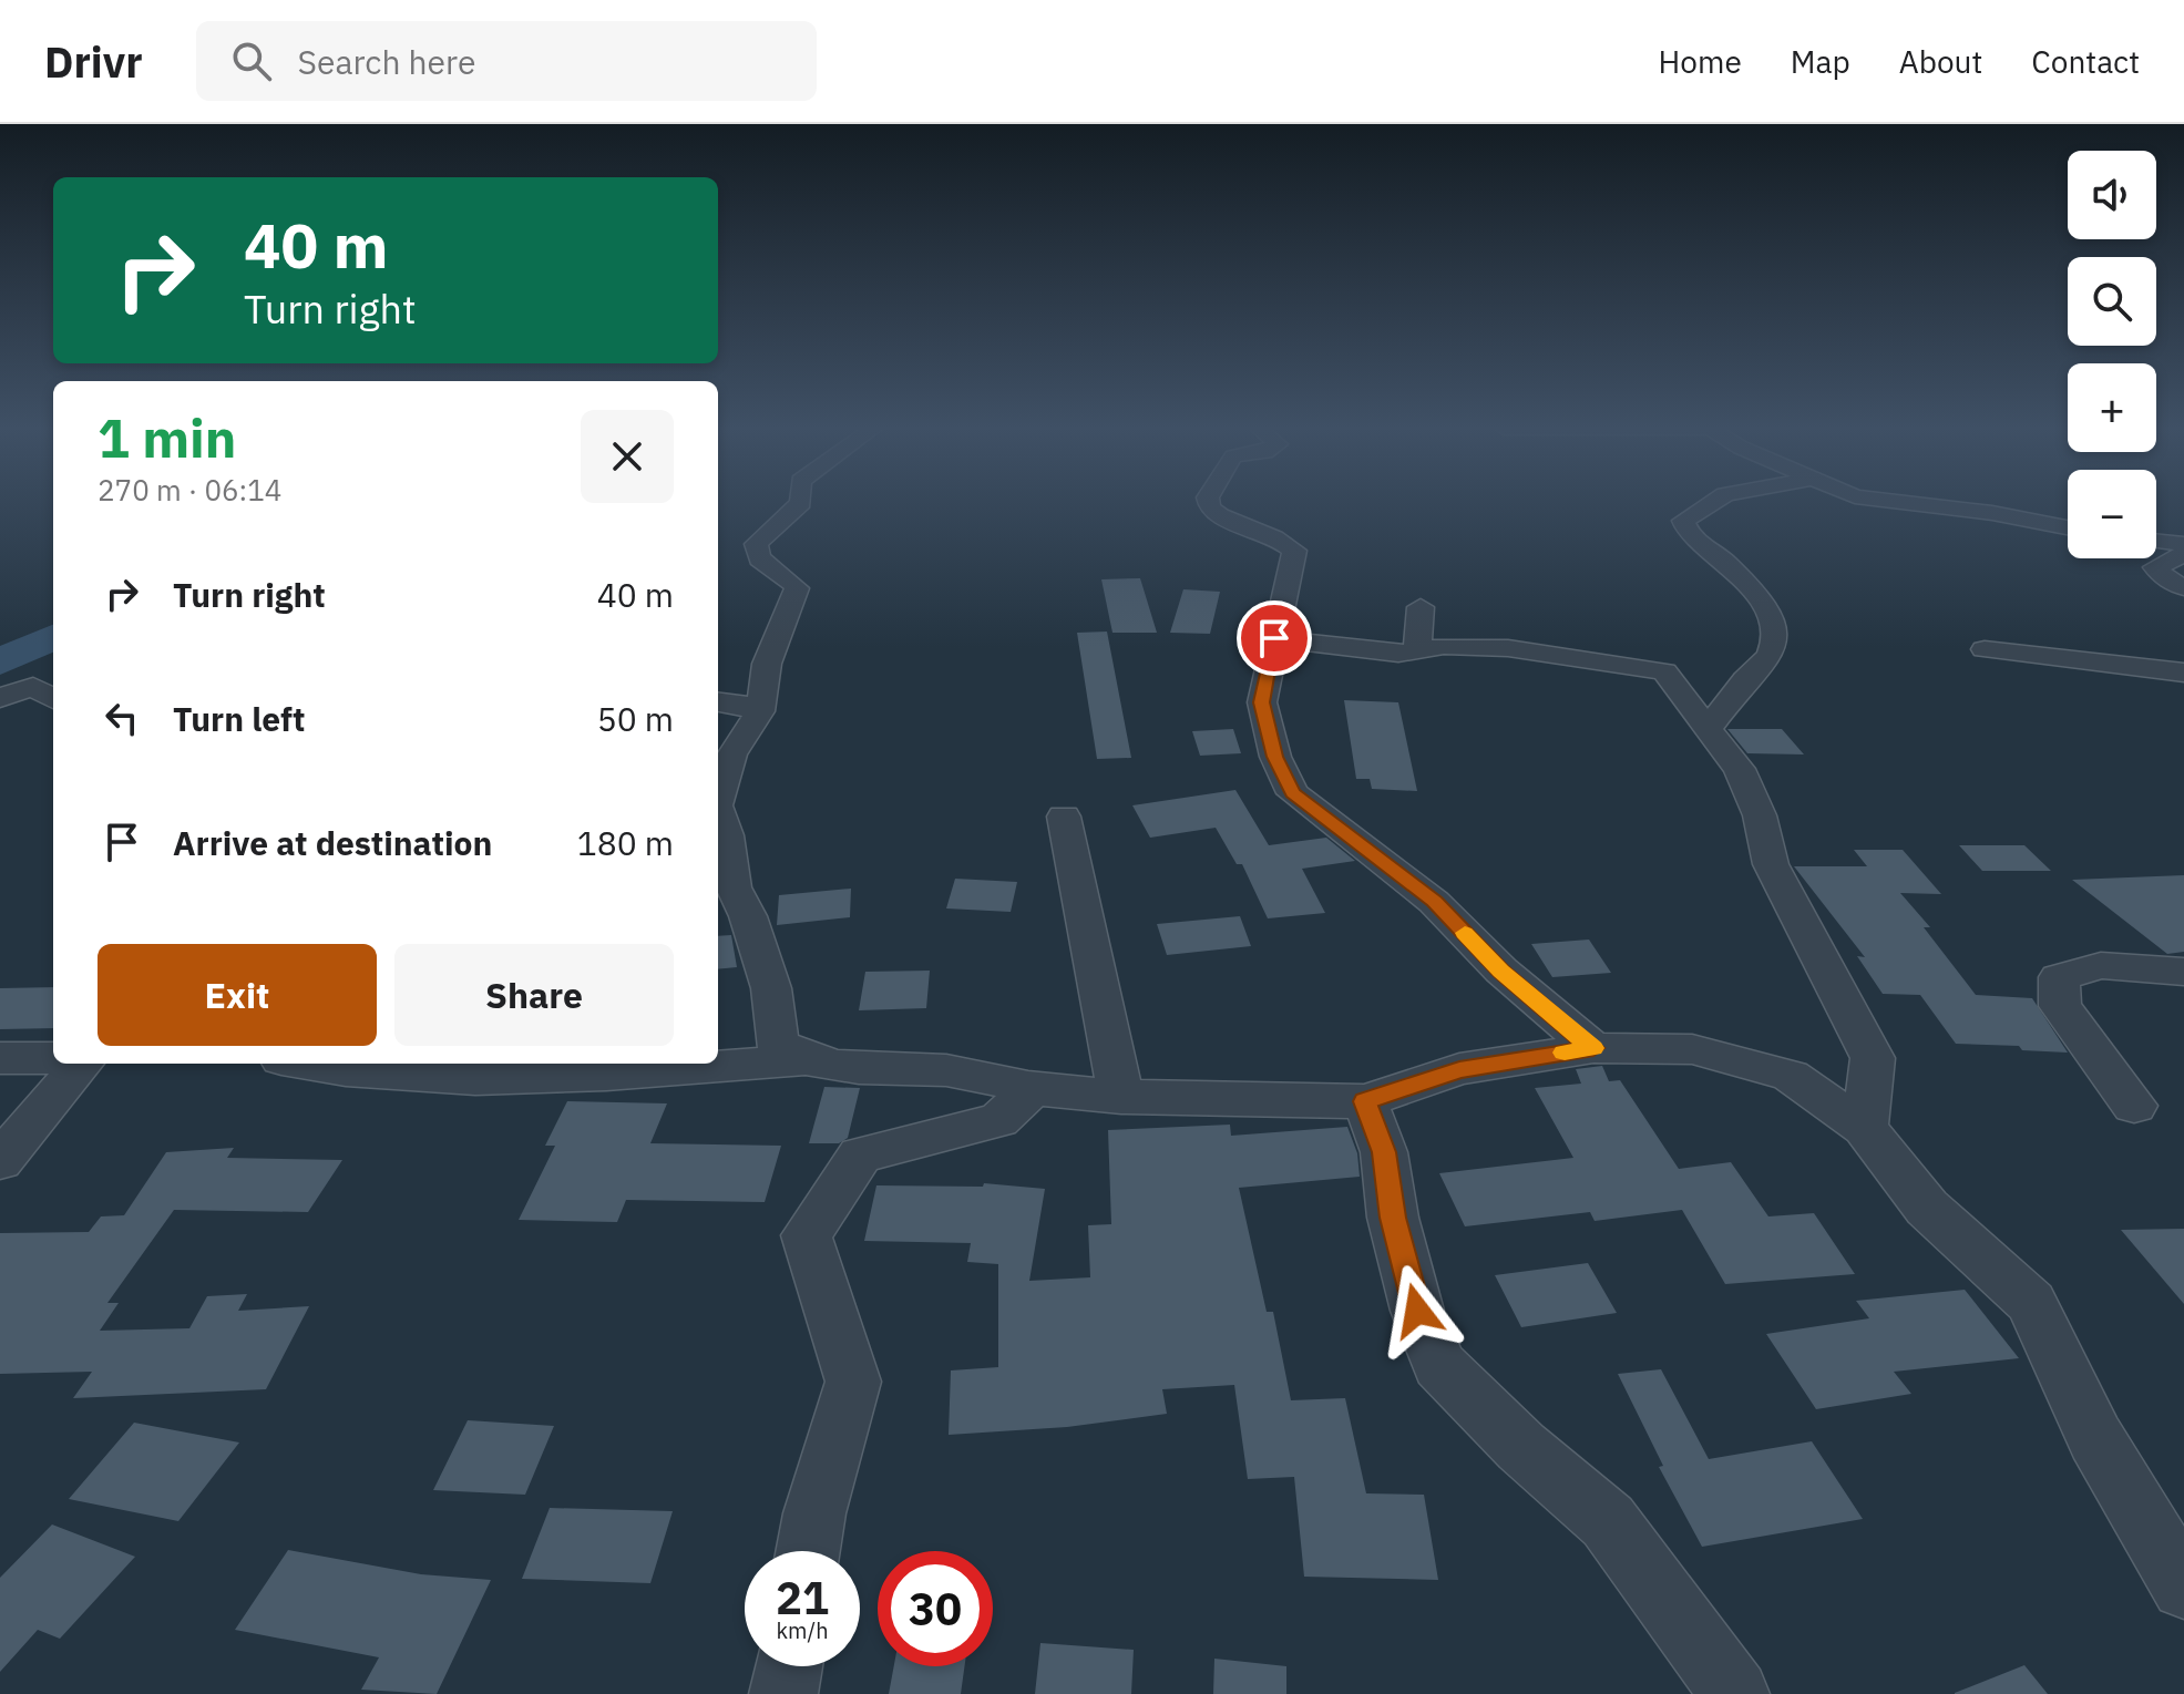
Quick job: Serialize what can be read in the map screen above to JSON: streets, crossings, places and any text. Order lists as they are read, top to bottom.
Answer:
{
  "page": {
    "header": "Drivr",
    "search": "Search here",
    "nav": [
      "Home",
      "Map",
      "About",
      "Contact"
    ],
    "map_buttons": ["+", "−"],
    "turn": ["40 m", "Turn right"],
    "heading": ["1 min", "270 m · 06:14"],
    "list": [
      {
        "name": "Turn right",
        "value": "40 m"
      },
      {
        "name": "Turn left",
        "value": "50 m"
      },
      {
        "name": "Arrive at destination",
        "value": "180 m"
      }
    ],
    "buttons": ["Exit", "Share"],
    "speed": "21 km/h",
    "limit": "30"
  }
}
